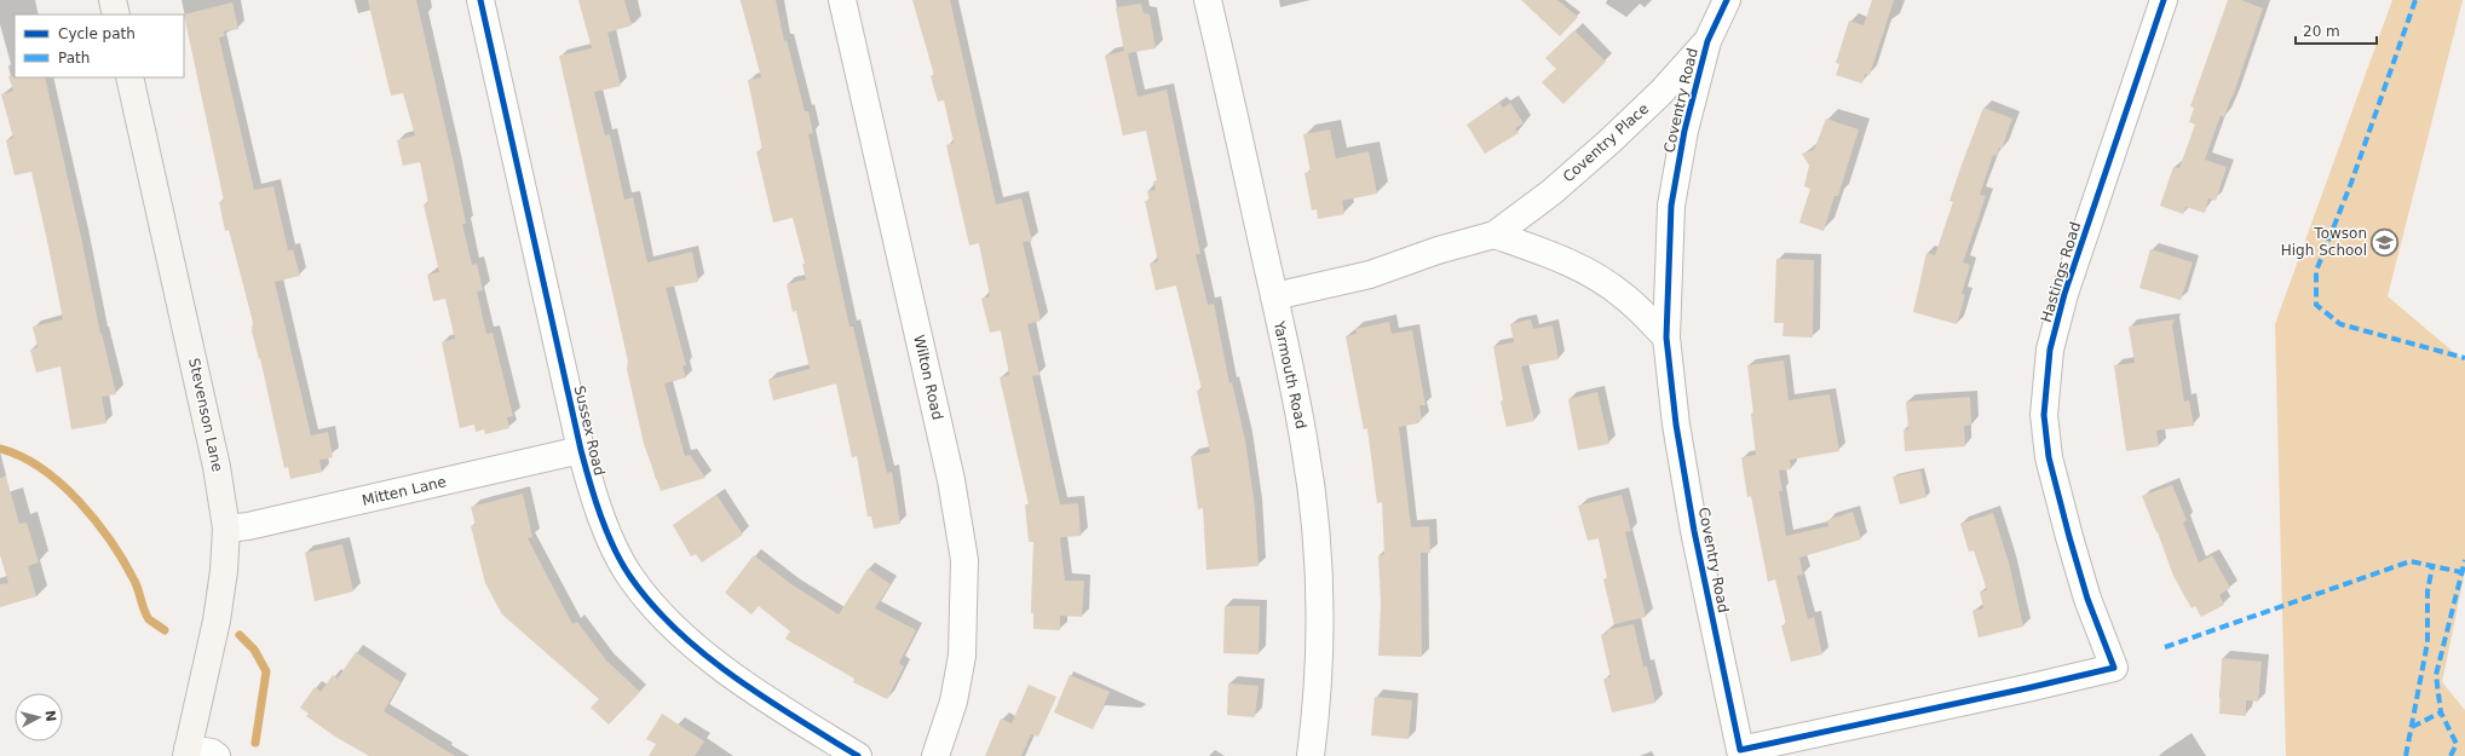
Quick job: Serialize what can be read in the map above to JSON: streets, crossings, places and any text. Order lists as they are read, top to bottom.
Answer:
{
  "streets": {
    "street": [
      "Coventry Road",
      "Coventry Place",
      "Hastings Road",
      "Yarmouth Road",
      "Wilton Road",
      "Stevenson Lane",
      "Sussex Road",
      "Mitten Lane"
    ]
  },
  "crossings": [
    ["Coventry Road", "Coventry Place"],
    ["Coventry Road", "Hastings Road"],
    ["Coventry Place", "Yarmouth Road"],
    ["Stevenson Lane", "Mitten Lane"],
    ["Sussex Road", "Mitten Lane"]
  ],
  "places": {
    "school or university": ["Towson High School"]
  },
  "legend": ["Cycle path", "Path"],
  "scale_bar": "20 m",
  "north": "right"
}
